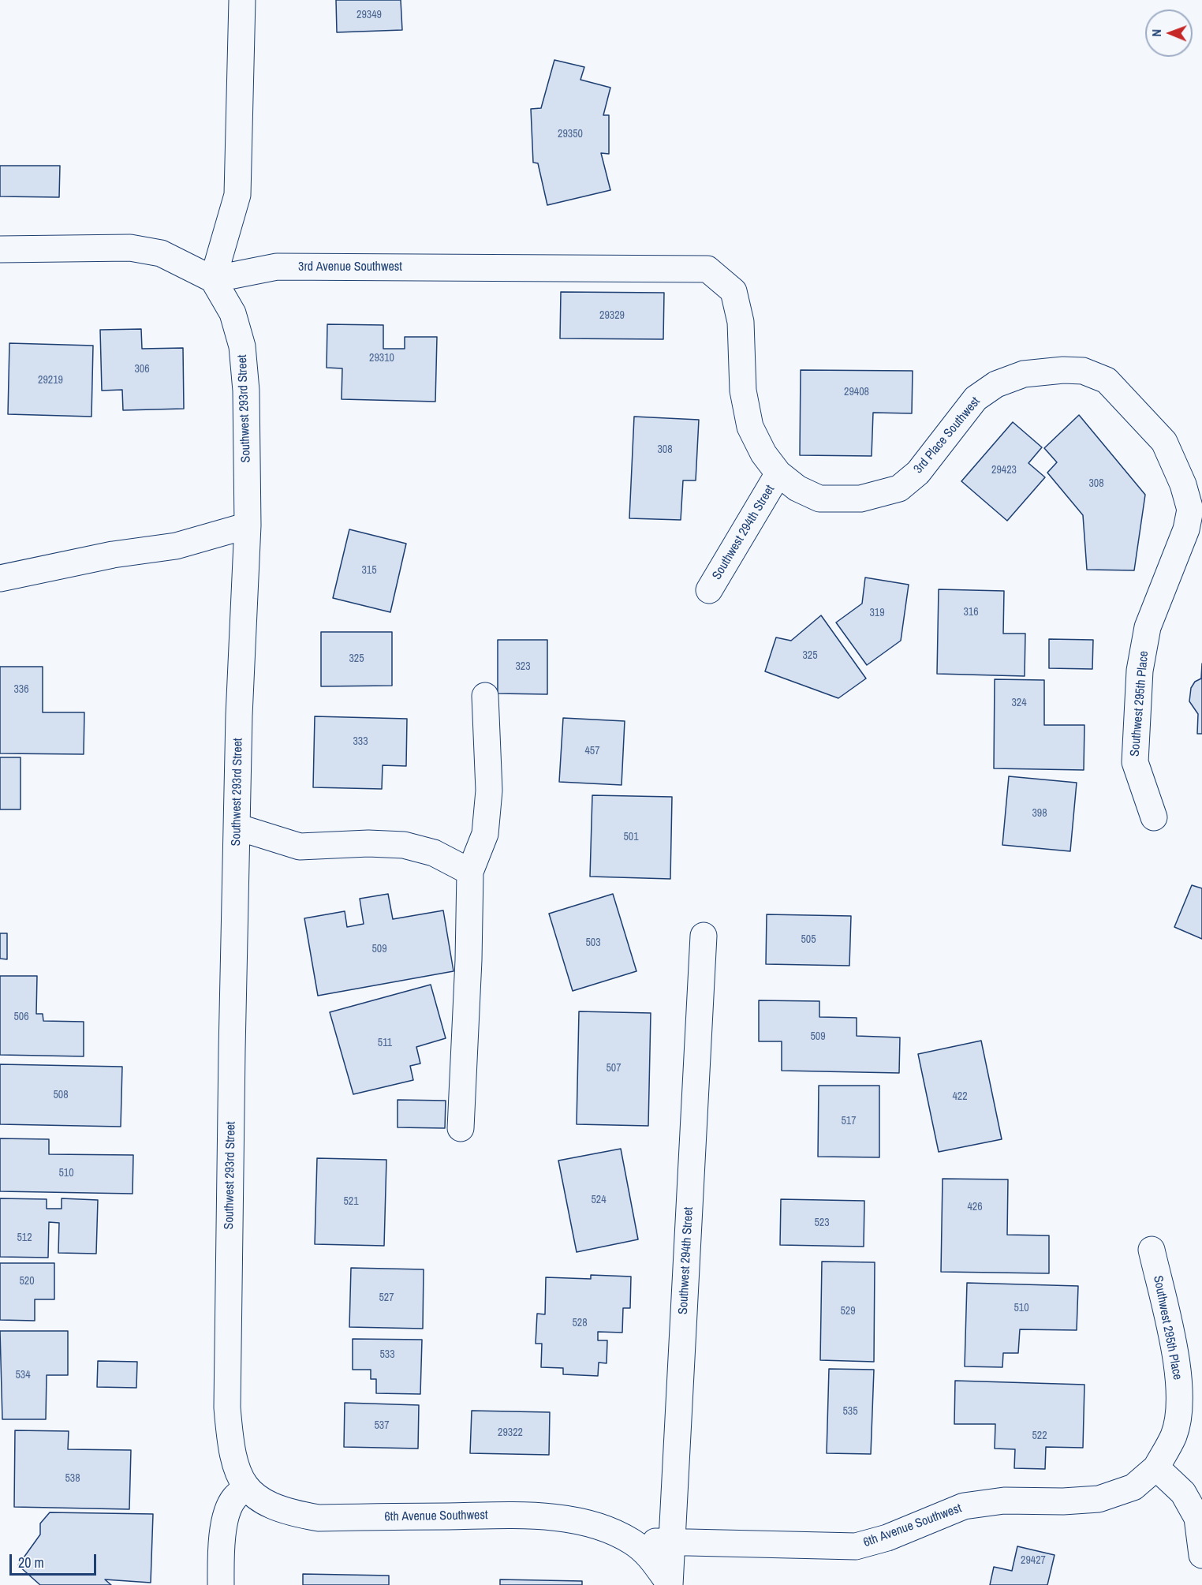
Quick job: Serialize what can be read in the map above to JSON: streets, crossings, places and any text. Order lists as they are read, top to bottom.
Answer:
{
  "streets": {
    "street": [
      "3rd Avenue Southwest",
      "Southwest 293rd Street",
      "3rd Place Southwest",
      "Southwest 294th Street",
      "Southwest 295th Place",
      "6th Avenue Southwest"
    ]
  },
  "crossings": [
    ["3rd Avenue Southwest", "Southwest 293rd Street"],
    ["3rd Avenue Southwest", "Southwest 294th Street"],
    ["Southwest 293rd Street", "6th Avenue Southwest"],
    ["3rd Place Southwest", "Southwest 294th Street"],
    ["3rd Place Southwest", "Southwest 295th Place"],
    ["Southwest 294th Street", "6th Avenue Southwest"],
    ["Southwest 295th Place", "6th Avenue Southwest"]
  ],
  "house_numbers": [
    "29349",
    "29350",
    "29329",
    "29310",
    "306",
    "29219",
    "29408",
    "308",
    "29423",
    "308",
    "315",
    "316",
    "319",
    "325",
    "325",
    "323",
    "336",
    "324",
    "333",
    "457",
    "398",
    "501",
    "505",
    "503",
    "509",
    "506",
    "509",
    "511",
    "507",
    "508",
    "422",
    "517",
    "510",
    "524",
    "521",
    "426",
    "523",
    "512",
    "520",
    "527",
    "510",
    "529",
    "528",
    "533",
    "534",
    "535",
    "537",
    "29322",
    "522",
    "538",
    "29427"
  ],
  "scale_bar": "20 m",
  "north": "left"
}
